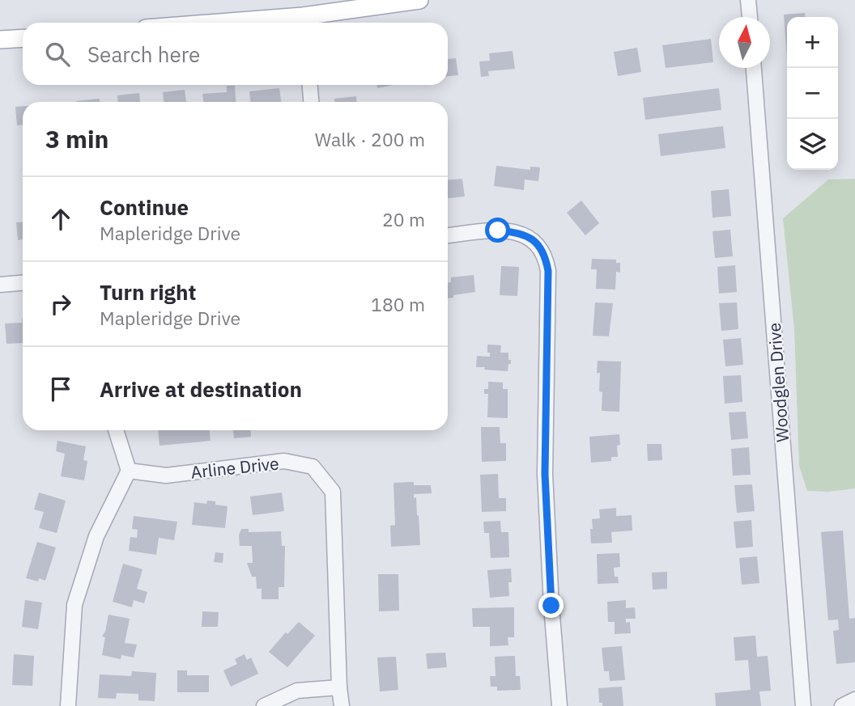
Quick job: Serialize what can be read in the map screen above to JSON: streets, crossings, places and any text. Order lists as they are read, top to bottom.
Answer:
{
  "streets": {
    "street": ["Woodglen Drive", "Arline Drive"]
  },
  "north": "top",
  "page": {
    "map_buttons": ["+", "−"],
    "search": "Search here",
    "heading": ["3 min", "Walk · 200 m"],
    "list": [
      ["Continue", "Mapleridge Drive", "20 m"],
      ["Turn right", "Mapleridge Drive", "180 m"],
      "Arrive at destination"
    ]
  }
}
